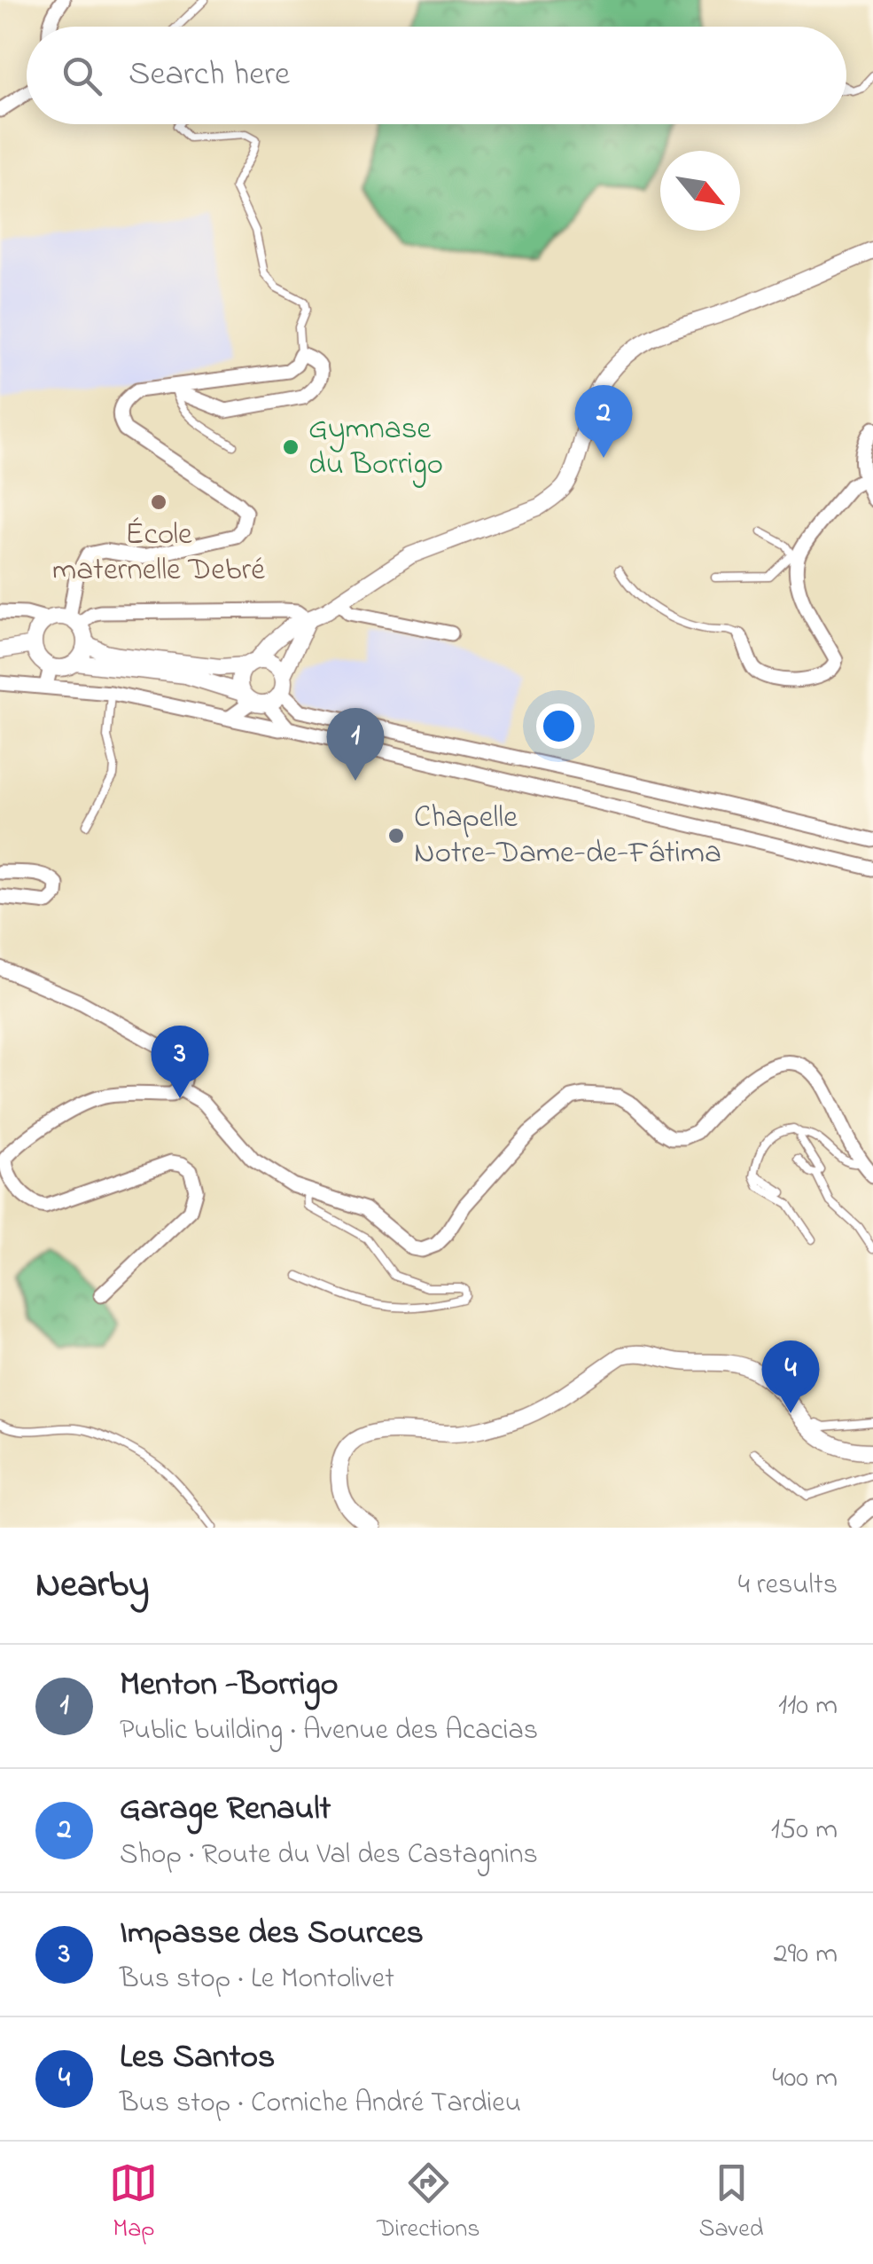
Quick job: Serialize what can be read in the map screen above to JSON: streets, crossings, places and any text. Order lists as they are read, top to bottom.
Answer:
{
  "places": ["Gymnase du Borrigo", "École maternelle Debré", "Chapelle Notre-Dame-de-Fátima"],
  "north": "bottom right",
  "page": {
    "search": "Search here",
    "pins": [
      "2",
      "1",
      "3",
      "4"
    ],
    "heading": ["Nearby", "4 results"],
    "list": [
      {
        "mark": "1",
        "name": "Menton -Borrigo",
        "note": "Public building · Avenue des Acacias",
        "value": "110 m"
      },
      {
        "mark": "2",
        "name": "Garage Renault",
        "note": "Shop · Route du Val des Castagnins",
        "value": "150 m"
      },
      {
        "mark": "3",
        "name": "Impasse des Sources",
        "note": "Bus stop · Le Montolivet",
        "value": "290 m"
      },
      {
        "mark": "4",
        "name": "Les Santos",
        "note": "Bus stop · Corniche André Tardieu",
        "value": "400 m"
      }
    ],
    "nav": ["Map", "Directions", "Saved"]
  }
}
